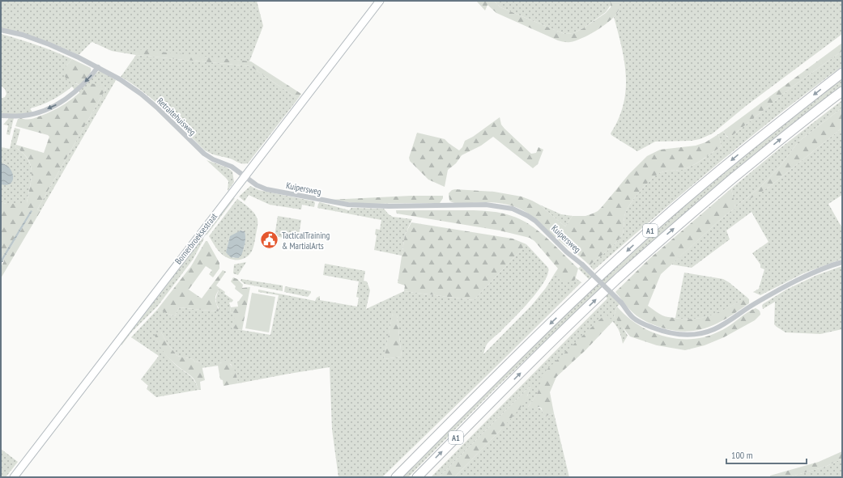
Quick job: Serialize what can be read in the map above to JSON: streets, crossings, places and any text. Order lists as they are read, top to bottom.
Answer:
{
  "streets": {
    "highway": ["A1"],
    "main road": ["Bornerbroeksestraat"],
    "street": ["Retraitehuisweg", "Kuipersweg"]
  },
  "crossings": [
    ["Retraitehuisweg", "Kuipersweg"],
    ["Retraitehuisweg", "Bornerbroeksestraat"],
    ["Kuipersweg", "Bornerbroeksestraat"]
  ],
  "places": {
    "public building": ["TacticalTraining & MartialArts"]
  },
  "scale_bar": "100 m"
}
